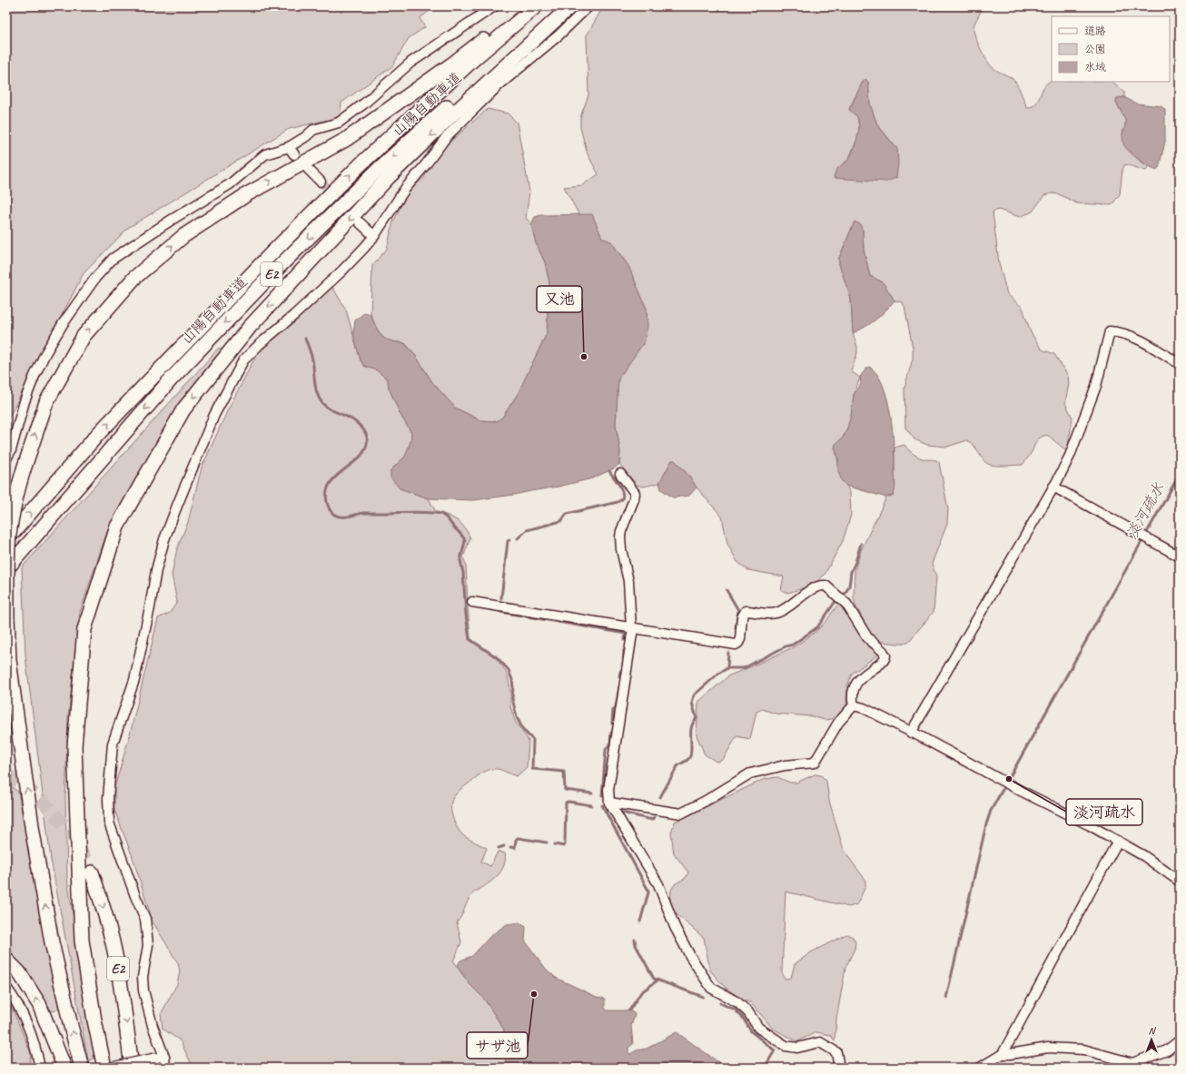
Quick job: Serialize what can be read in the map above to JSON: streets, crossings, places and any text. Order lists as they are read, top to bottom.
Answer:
{
  "streets": {
    "highway": ["山陽自動車道", "E2"]
  },
  "water": ["淡河疏水"],
  "places": ["又池", "淡河疏水", "サザ池"],
  "legend": ["道路", "公園", "水域"],
  "north": "top"
}
